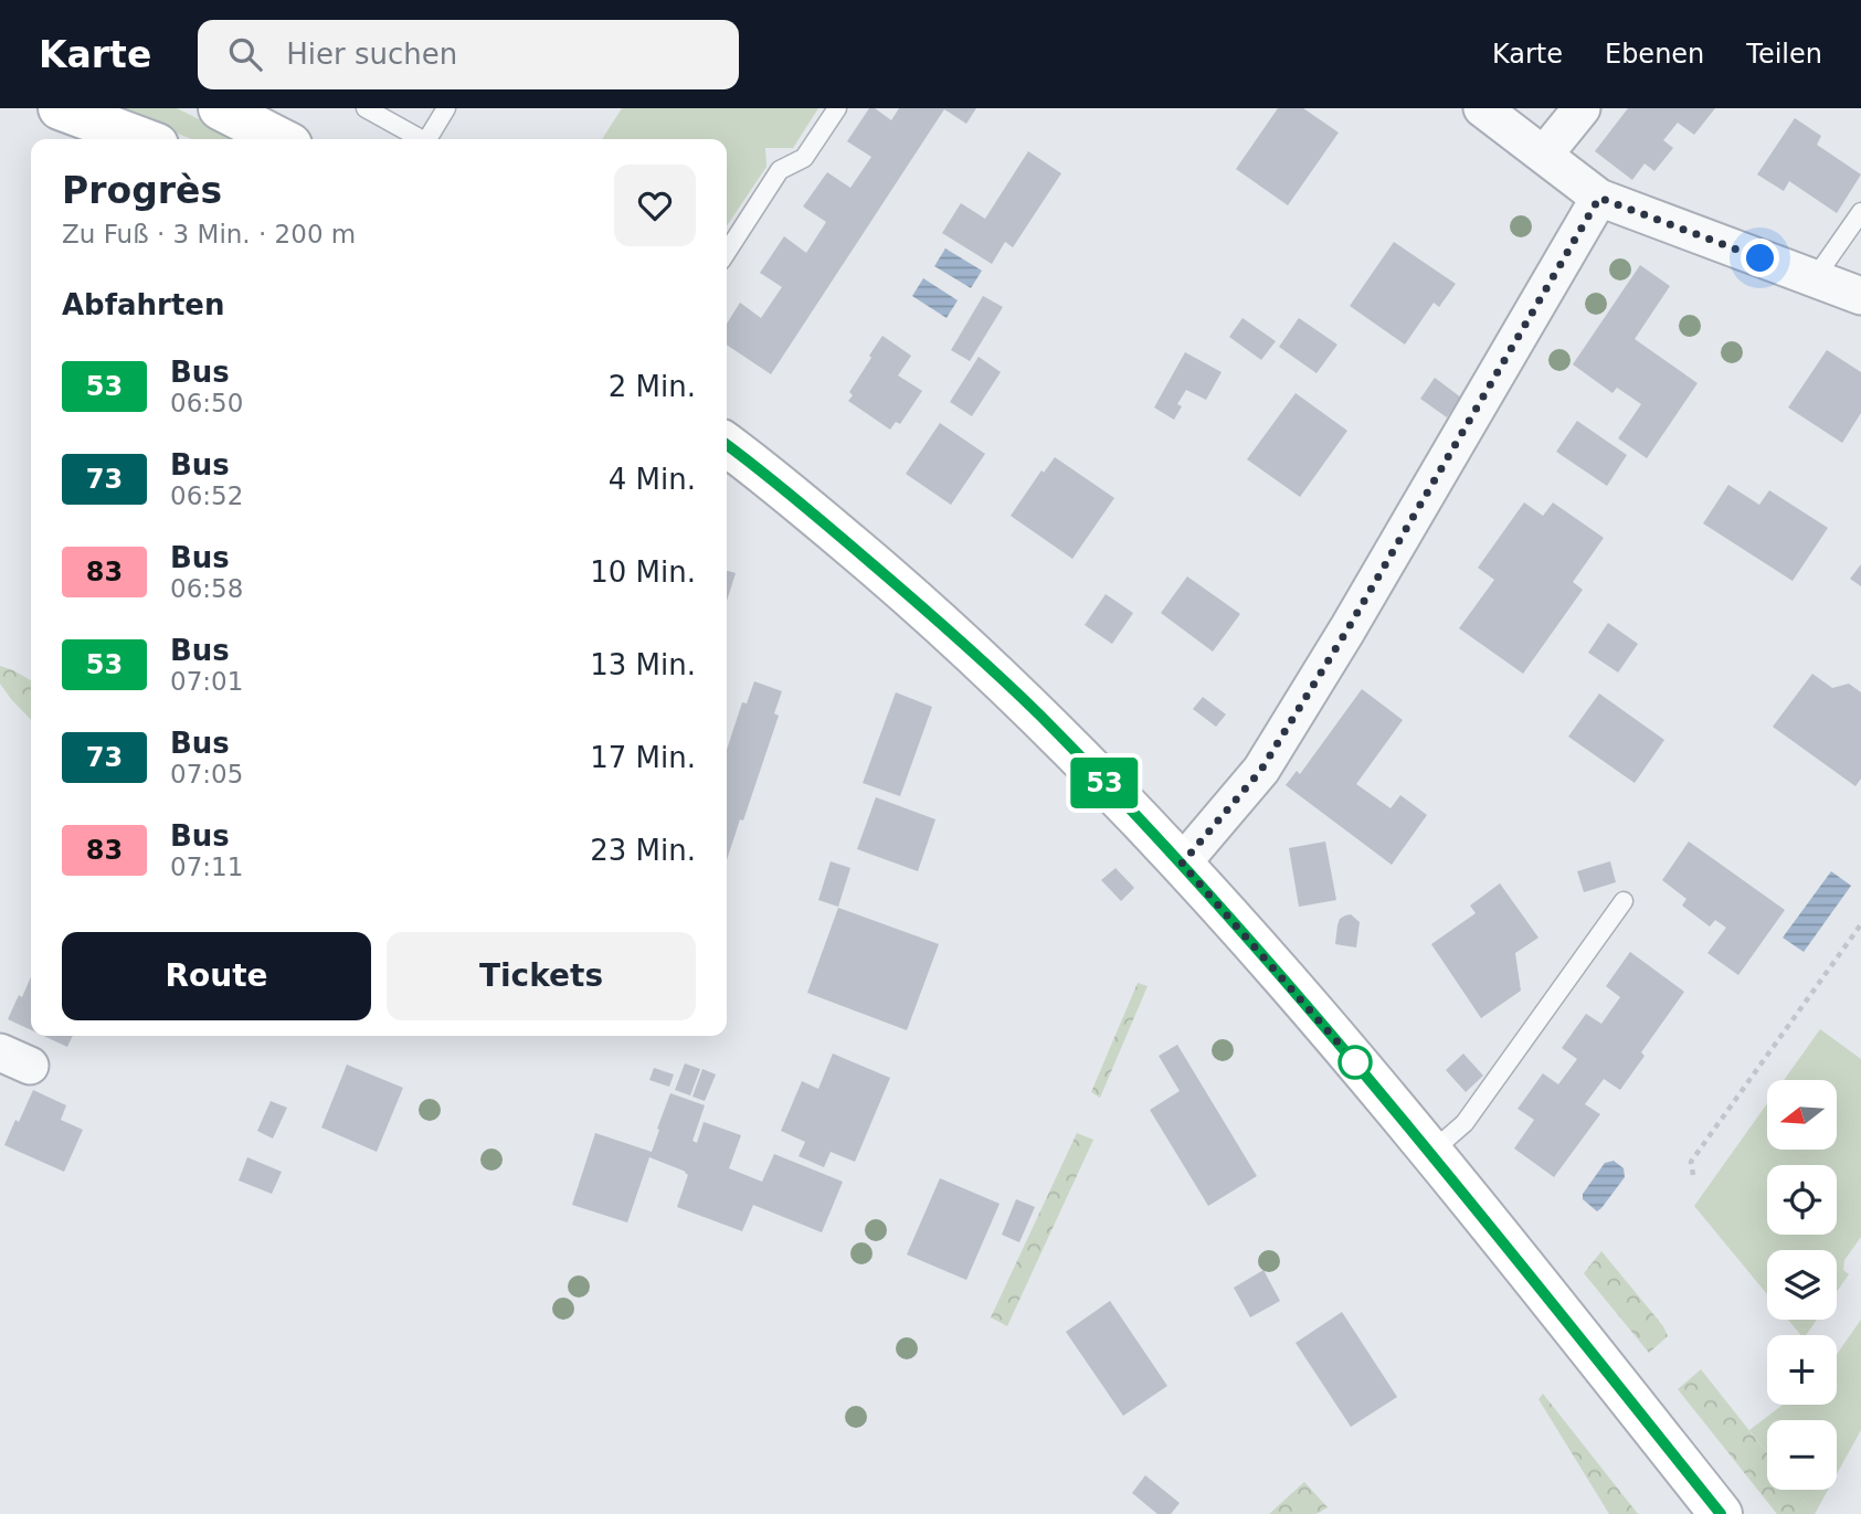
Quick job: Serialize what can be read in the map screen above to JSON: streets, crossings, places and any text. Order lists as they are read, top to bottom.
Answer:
{
  "lines": ["bus line 53"],
  "north": "left",
  "page": {
    "header": "Karte",
    "search": "Hier suchen",
    "nav": ["Karte", "Ebenen", "Teilen"],
    "on_map": "53",
    "heading": [
      ["Progrès", "Zu Fuß · 3 Min. · 200 m"],
      "Abfahrten"
    ],
    "list": [
      {
        "mark": "53",
        "name": "Bus",
        "note": "06:50",
        "value": "2 Min."
      },
      {
        "mark": "73",
        "name": "Bus",
        "note": "06:52",
        "value": "4 Min."
      },
      {
        "mark": "83",
        "name": "Bus",
        "note": "06:58",
        "value": "10 Min."
      },
      {
        "mark": "53",
        "name": "Bus",
        "note": "07:01",
        "value": "13 Min."
      },
      {
        "mark": "73",
        "name": "Bus",
        "note": "07:05",
        "value": "17 Min."
      },
      {
        "mark": "83",
        "name": "Bus",
        "note": "07:11",
        "value": "23 Min."
      }
    ],
    "buttons": ["Route", "Tickets"],
    "map_buttons": ["+", "−"]
  }
}
